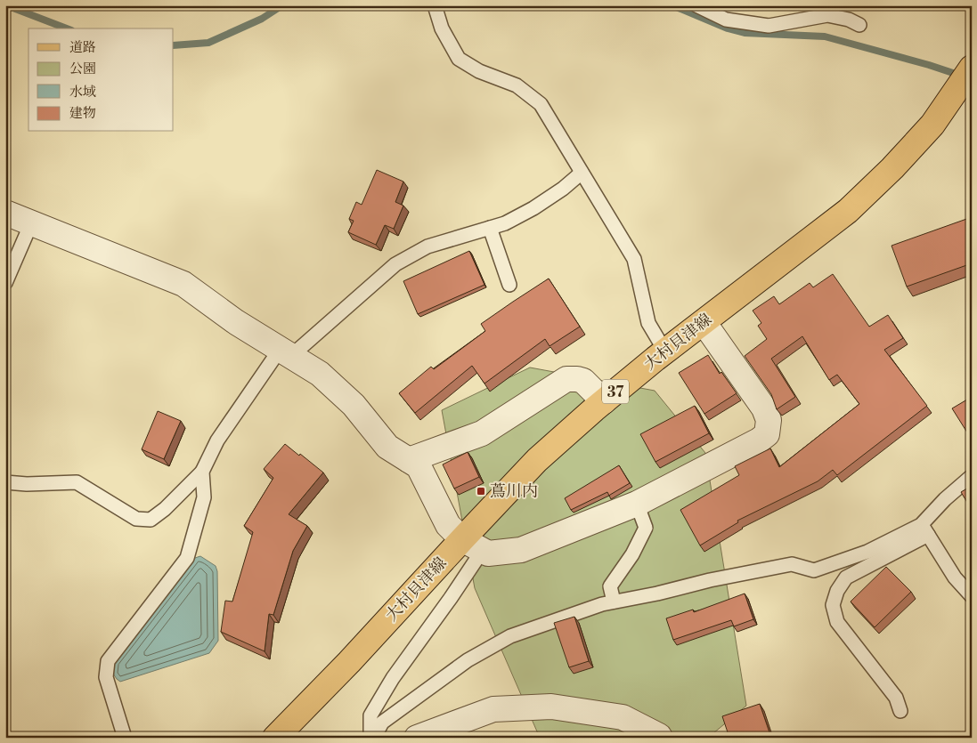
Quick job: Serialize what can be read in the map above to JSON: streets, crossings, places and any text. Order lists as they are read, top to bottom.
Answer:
{
  "streets": {
    "main road": ["大村貝津線", "37"]
  },
  "places": {
    "transit": ["蔦川内"]
  },
  "legend": [
    "道路",
    "公園",
    "水域",
    "建物"
  ]
}
